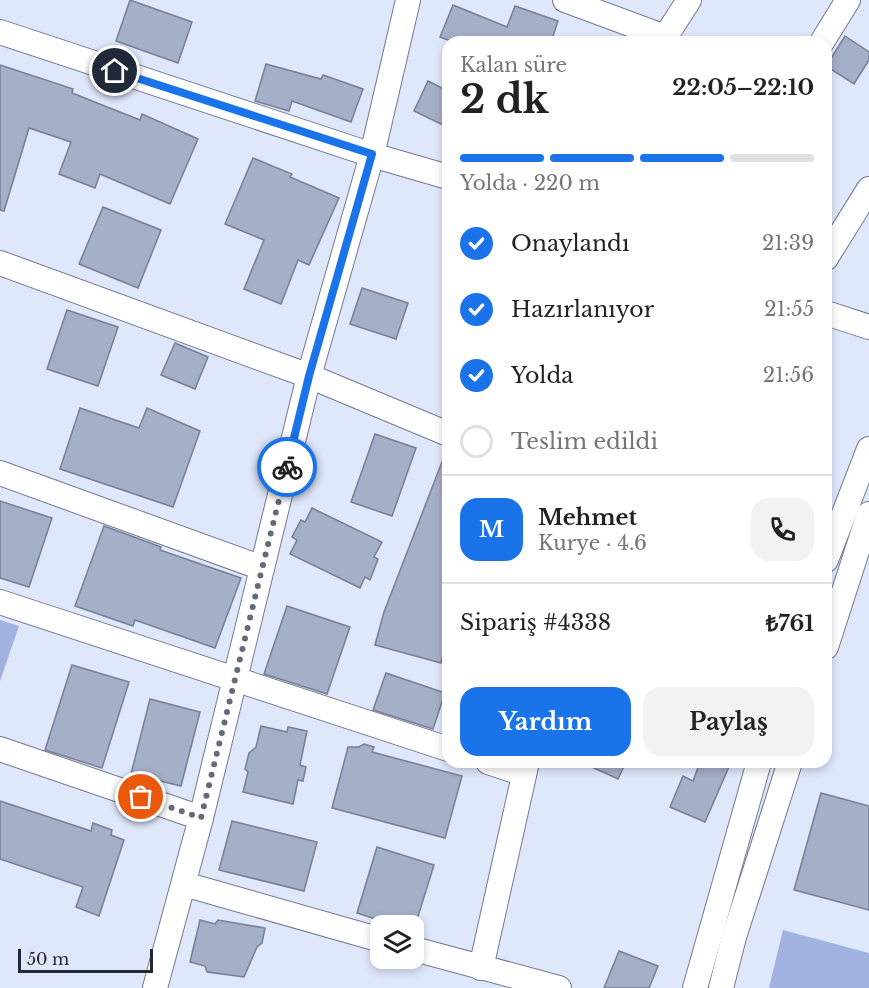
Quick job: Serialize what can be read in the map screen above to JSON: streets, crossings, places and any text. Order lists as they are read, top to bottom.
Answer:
{
  "scale_bar": "50 m",
  "page": {
    "heading": ["2 dk", "Kalan süre", "22:05–22:10"],
    "panel": [
      "Mehmet",
      "Kurye · 4.6",
      "Sipariş #4338",
      "₺761"
    ],
    "bar": "Yolda · 220 m",
    "list": [
      ["Onaylandı", "21:39"],
      ["Hazırlanıyor", "21:55"],
      ["Yolda", "21:56"],
      "Teslim edildi"
    ],
    "round": "M",
    "buttons": ["Yardım", "Paylaş"],
    "scale": "50 m"
  }
}
